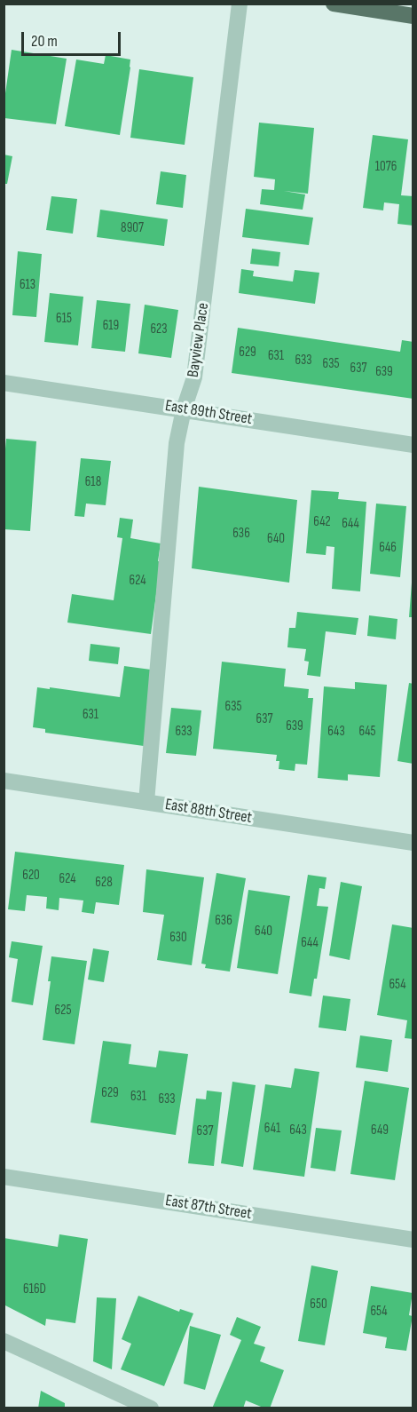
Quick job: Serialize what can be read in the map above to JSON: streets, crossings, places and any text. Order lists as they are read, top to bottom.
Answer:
{
  "streets": {
    "street": [
      "Bayview Place",
      "East 89th Street",
      "East 88th Street",
      "East 87th Street"
    ]
  },
  "crossings": [
    ["Bayview Place", "East 89th Street"],
    ["Bayview Place", "East 88th Street"]
  ],
  "house_numbers": [
    "1076",
    "8907",
    "613",
    "615",
    "619",
    "623",
    "629",
    "631",
    "633",
    "635",
    "637",
    "639",
    "618",
    "642",
    "644",
    "636",
    "640",
    "646",
    "624",
    "635",
    "631",
    "637",
    "639",
    "633",
    "643",
    "645",
    "620",
    "624",
    "628",
    "636",
    "640",
    "630",
    "644",
    "654",
    "625",
    "629",
    "631",
    "633",
    "641",
    "643",
    "649",
    "637",
    "616D",
    "650",
    "654"
  ],
  "scale_bar": "20 m"
}
